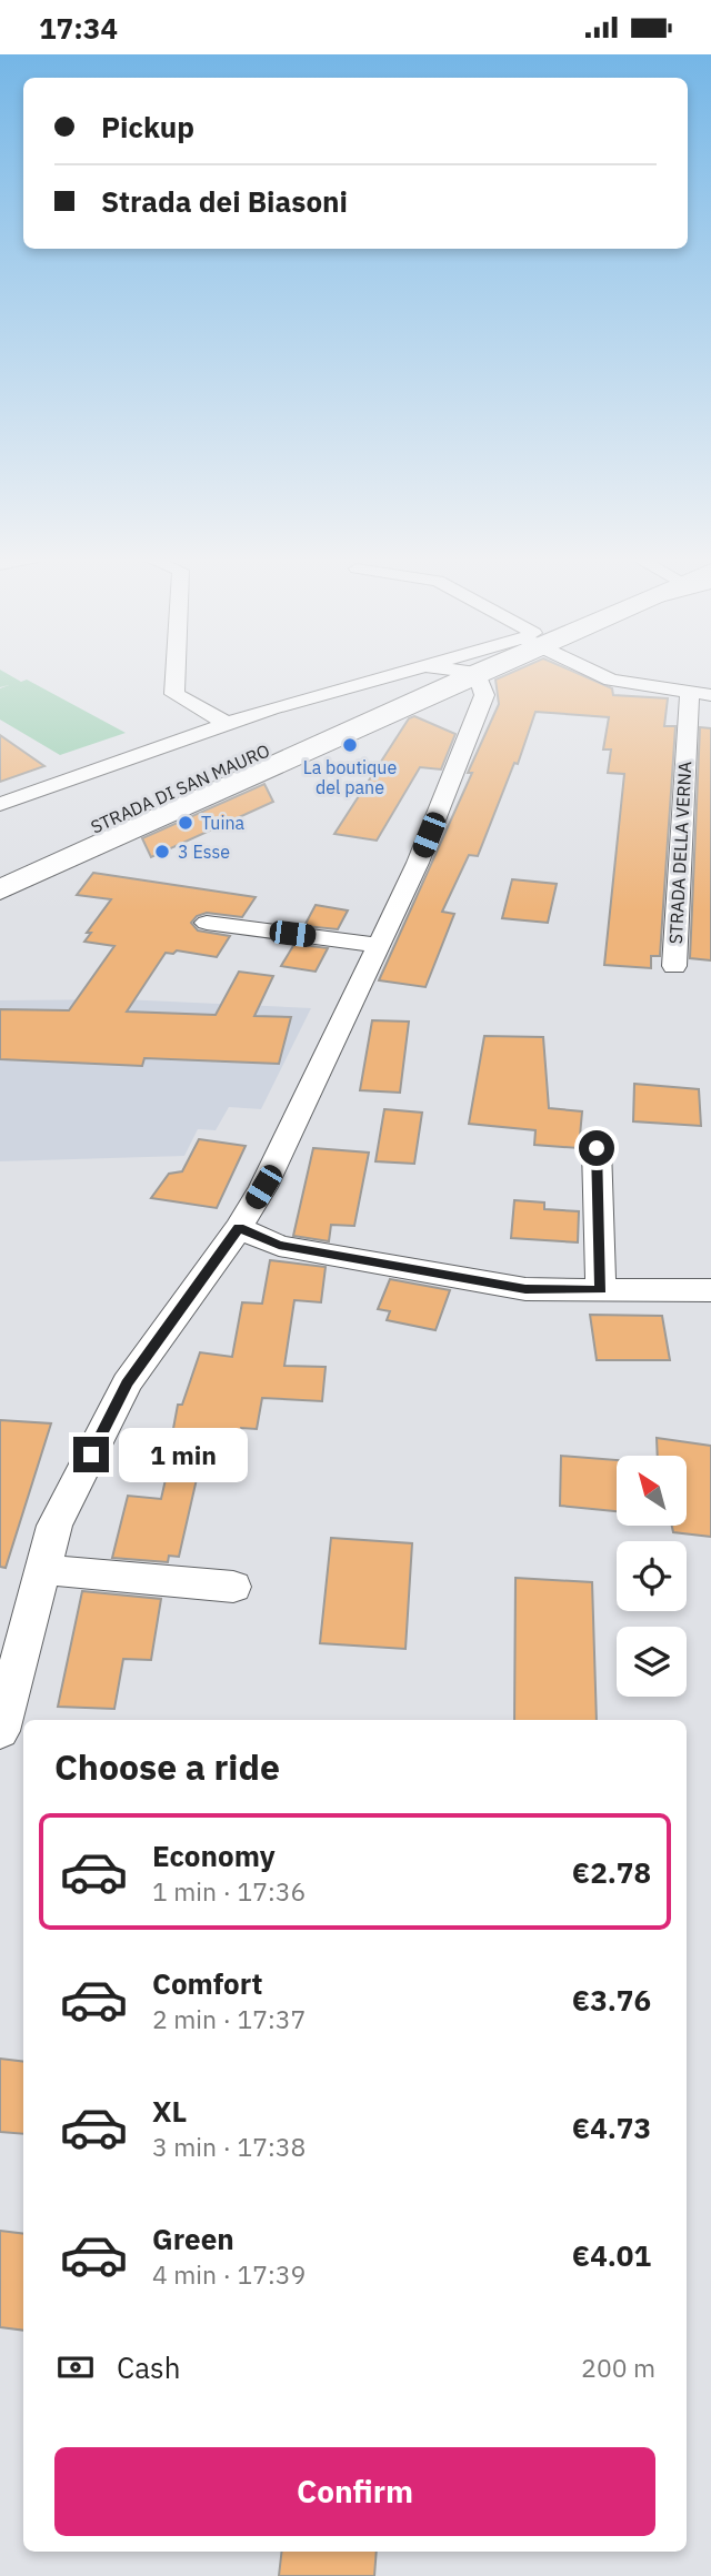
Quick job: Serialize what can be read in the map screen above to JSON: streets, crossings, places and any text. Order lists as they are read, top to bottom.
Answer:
{
  "streets": {
    "main road": ["STRADA DI SAN MAURO"],
    "street": ["STRADA DELLA VERNA"]
  },
  "places": ["La boutique del pane", "Tuina", "3 Esse"],
  "north": "top left",
  "page": {
    "status": "17:34",
    "banner": ["Pickup", "Strada dei Biasoni"],
    "bubble": "1 min",
    "heading": "Choose a ride",
    "list": [
      {
        "name": "Economy",
        "note": "1 min · 17:36",
        "value": "€2.78"
      },
      {
        "name": "Comfort",
        "note": "2 min · 17:37",
        "value": "€3.76"
      },
      {
        "name": "XL",
        "note": "3 min · 17:38",
        "value": "€4.73"
      },
      {
        "name": "Green",
        "note": "4 min · 17:39",
        "value": "€4.01"
      }
    ],
    "pay": ["Cash", "200 m"],
    "buttons": "Confirm"
  }
}
